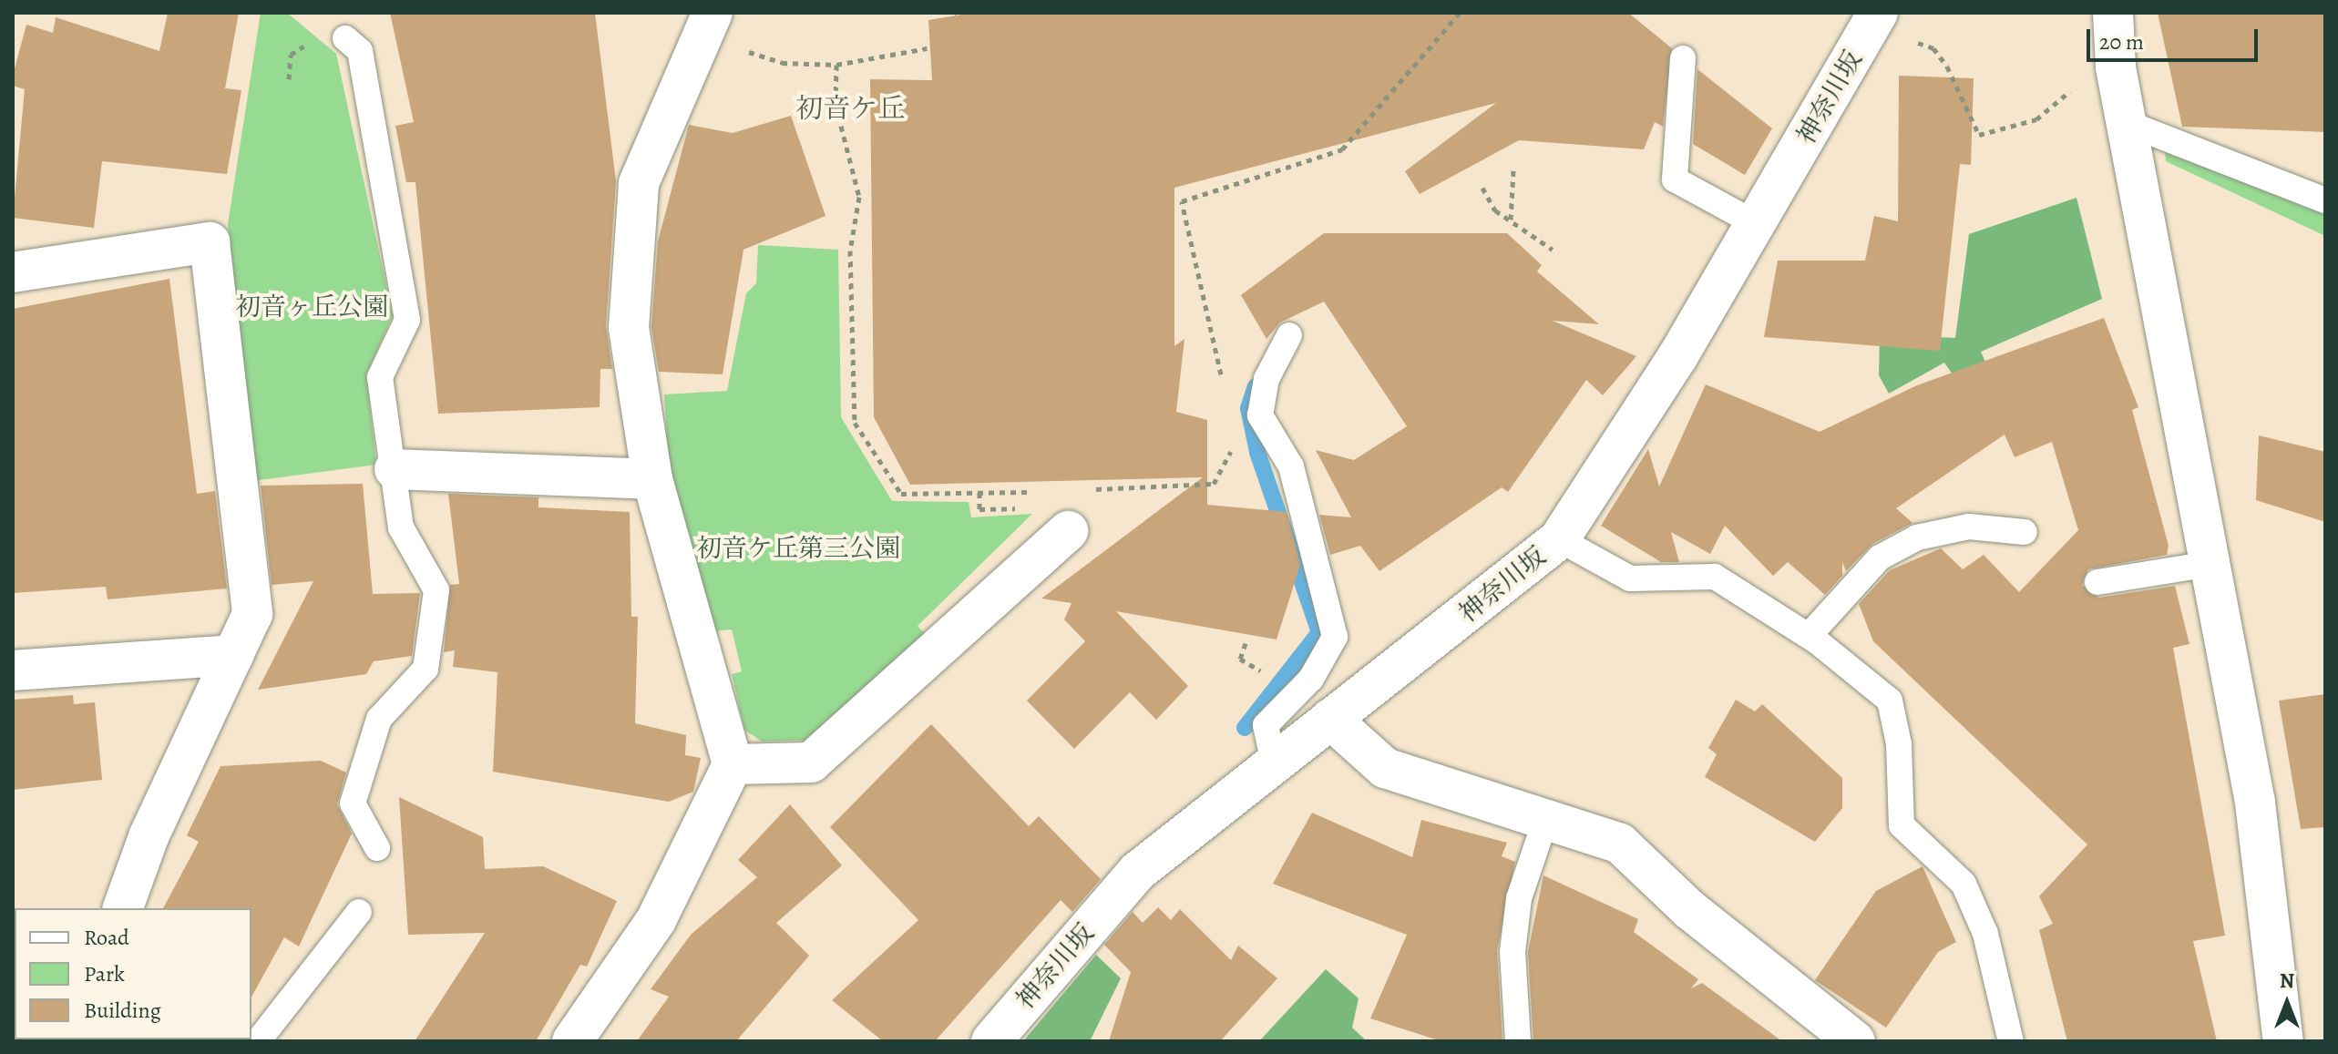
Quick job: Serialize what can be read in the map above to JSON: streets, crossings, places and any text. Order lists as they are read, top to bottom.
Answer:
{
  "streets": {
    "street": ["神奈川坂"]
  },
  "districts": ["初音ケ丘"],
  "parks": ["初音ヶ丘公園", "初音ケ丘第三公園"],
  "legend": ["Road", "Park", "Building"],
  "scale_bar": "20 m",
  "north": "top"
}
